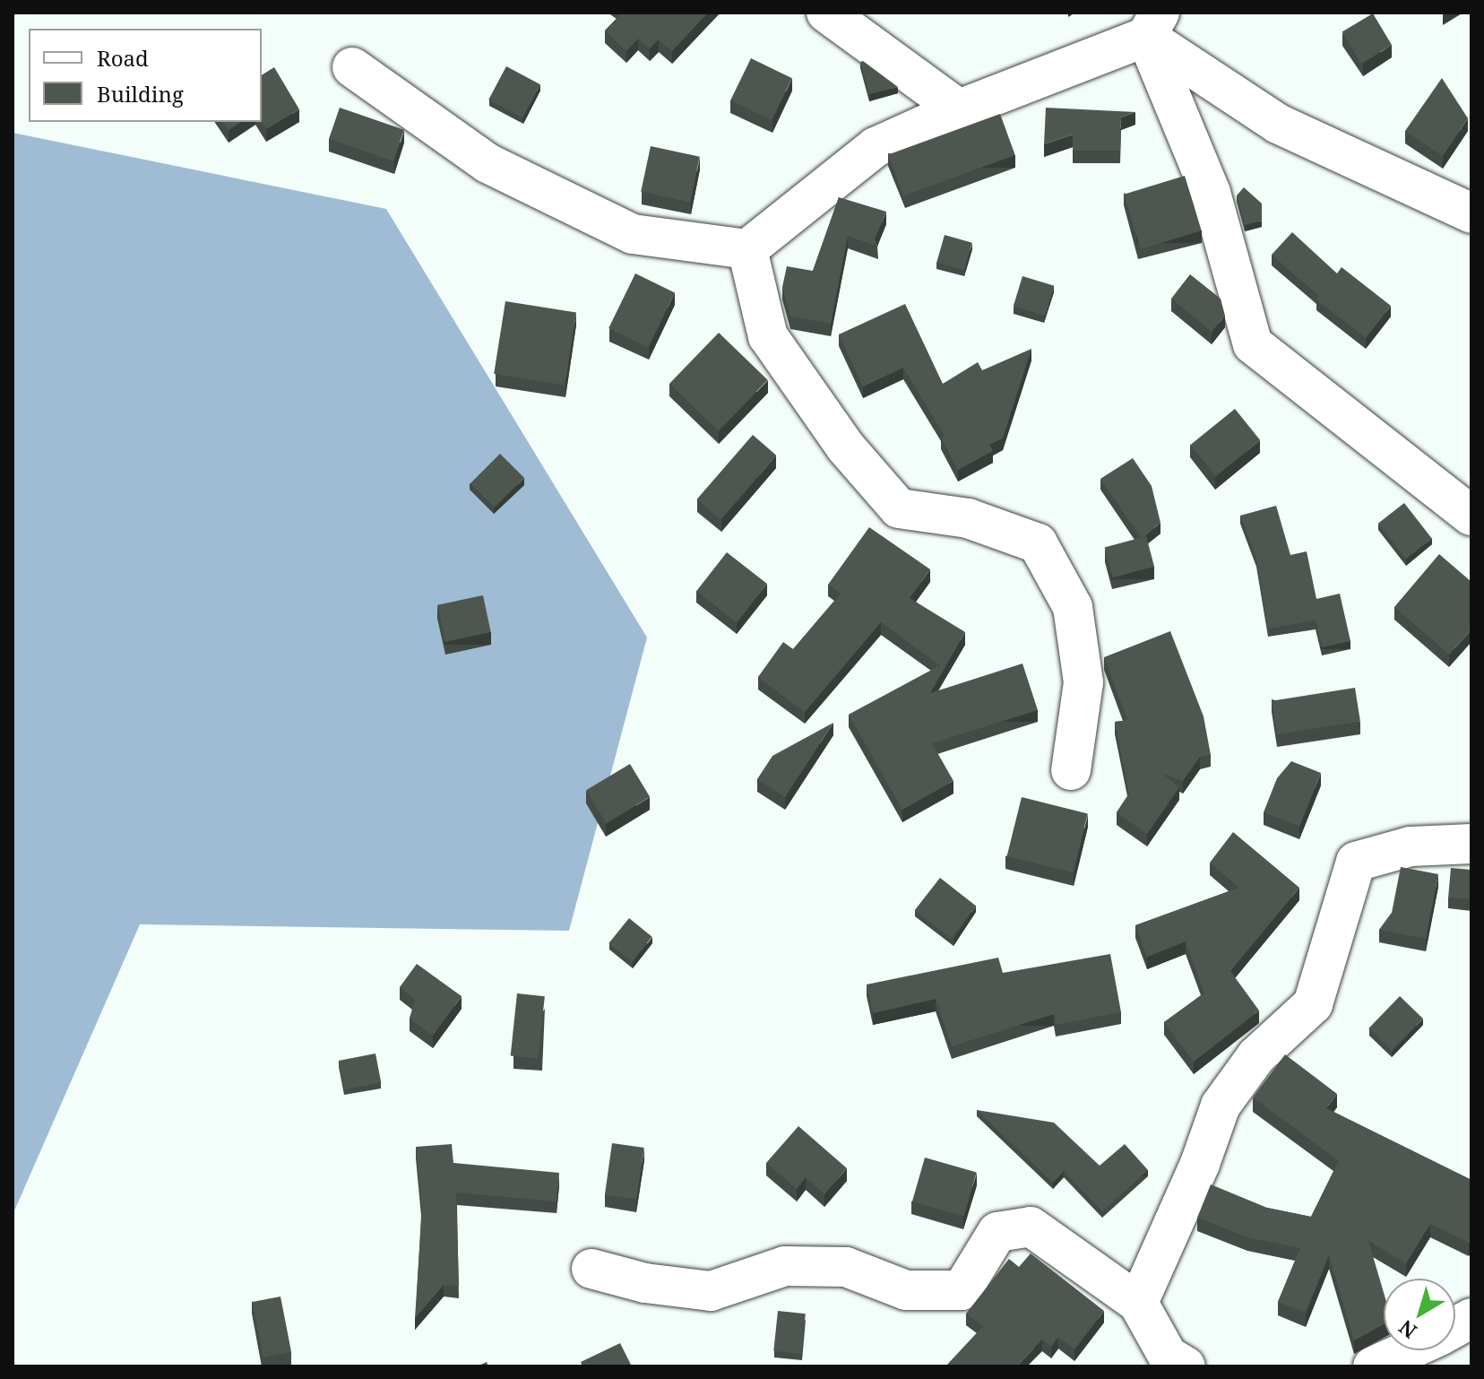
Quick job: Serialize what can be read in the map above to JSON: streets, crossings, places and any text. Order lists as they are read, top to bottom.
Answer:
{
  "legend": ["Road", "Building"],
  "north": "bottom left"
}
